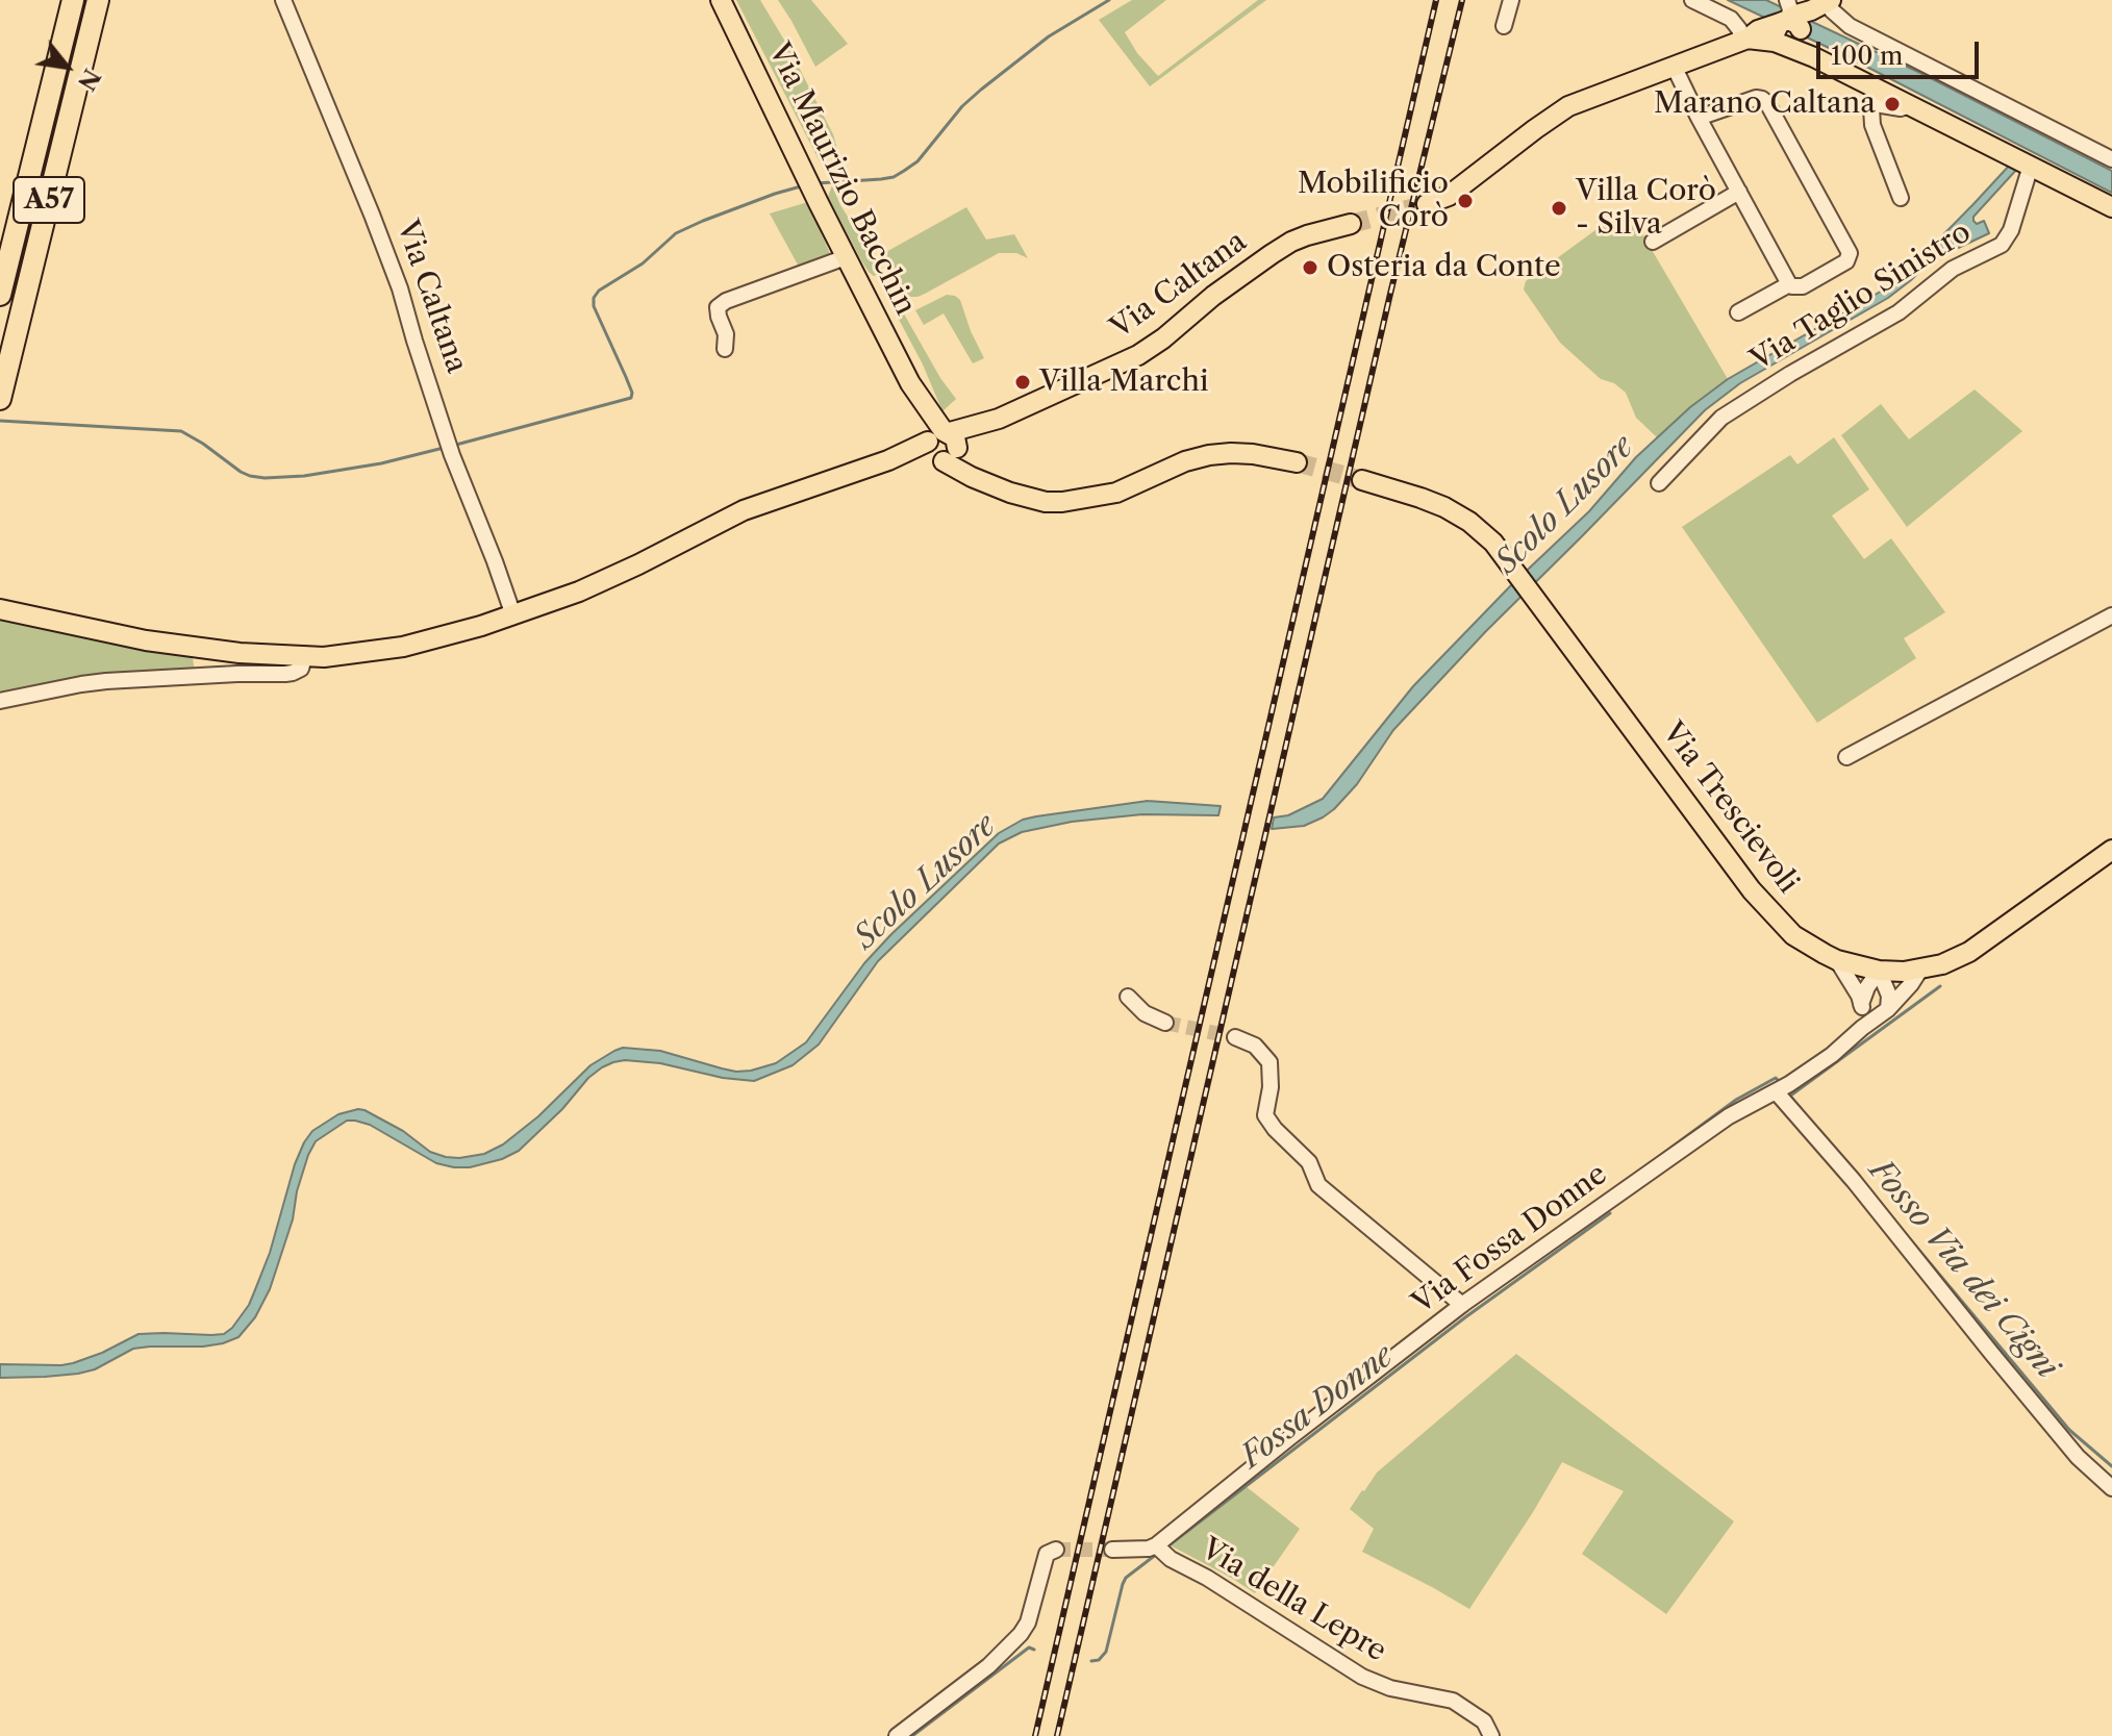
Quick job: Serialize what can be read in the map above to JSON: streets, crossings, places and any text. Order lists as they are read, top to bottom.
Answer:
{
  "streets": {
    "highway": ["A57"],
    "main road": ["Via Maurizio Bacchin", "Via Caltana", "Via Trescievoli"],
    "street": ["Via Taglio Sinistro", "Via Fossa Donne", "Via della Lepre"]
  },
  "crossings": [
    ["Via Maurizio Bacchin", "Via Caltana"],
    ["Via Trescievoli", "Via Fossa Donne"],
    ["Via Fossa Donne", "Via della Lepre"]
  ],
  "water": ["Scolo Lusore", "Fosso Via dei Cigni", "Fossa Donne"],
  "places": [
    "Marano Caltana",
    "Mobilificio Corò",
    "Villa Corò - Silva",
    "Osteria da Conte",
    "Villa Marchi"
  ],
  "scale_bar": "100 m",
  "north": "bottom right"
}
